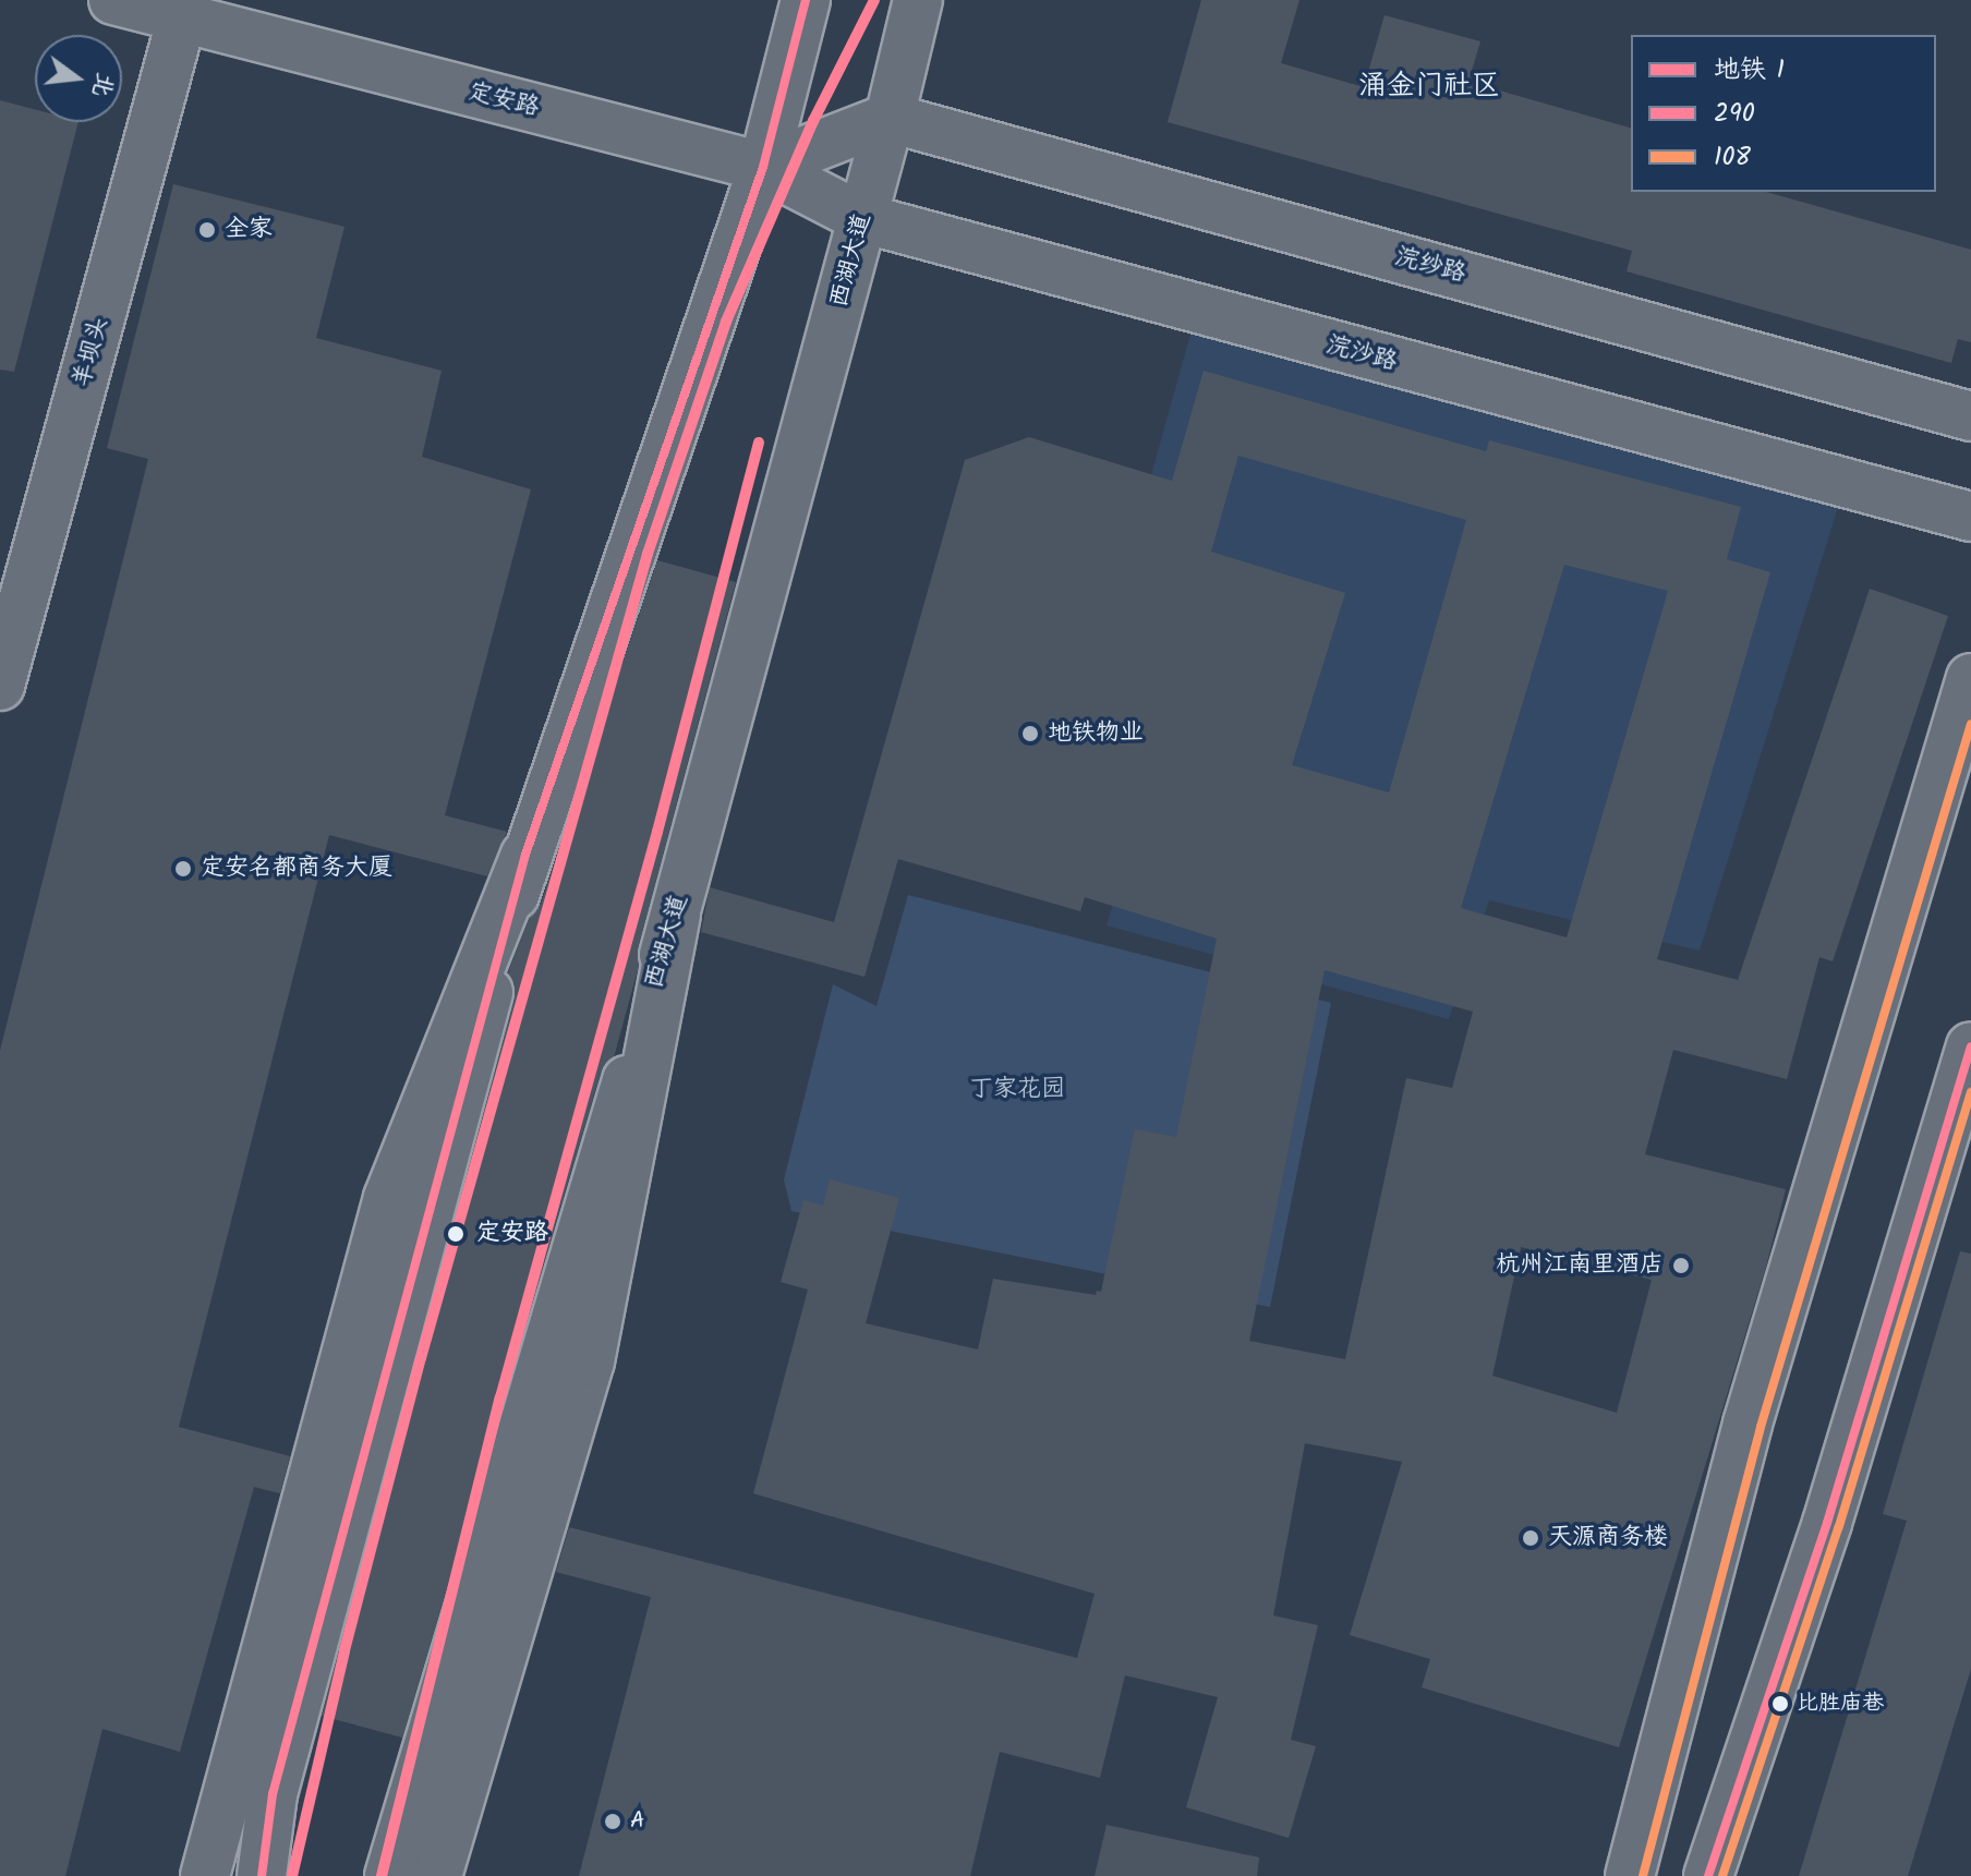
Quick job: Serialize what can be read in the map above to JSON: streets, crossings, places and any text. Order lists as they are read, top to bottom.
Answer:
{
  "streets": {
    "main road": [
      "定安路",
      "西湖大道",
      "浣纱路",
      "羊坝头",
      "浣沙路"
    ]
  },
  "crossings": [
    ["定安路", "羊坝头"],
    ["定安路", "浣沙路"],
    ["西湖大道", "浣纱路"],
    ["西湖大道", "浣沙路"]
  ],
  "districts": ["涌金门社区"],
  "parks": ["丁家花园"],
  "places": [
    "全家",
    "地铁物业",
    "定安名都商务大厦",
    "定安路",
    "杭州江南里酒店",
    "天源商务楼",
    "比胜庙巷",
    "A"
  ],
  "lines": ["metro line 1", "transit line 290", "transit line 108"],
  "legend": ["地铁 1", "290", "108"],
  "north": "right"
}
